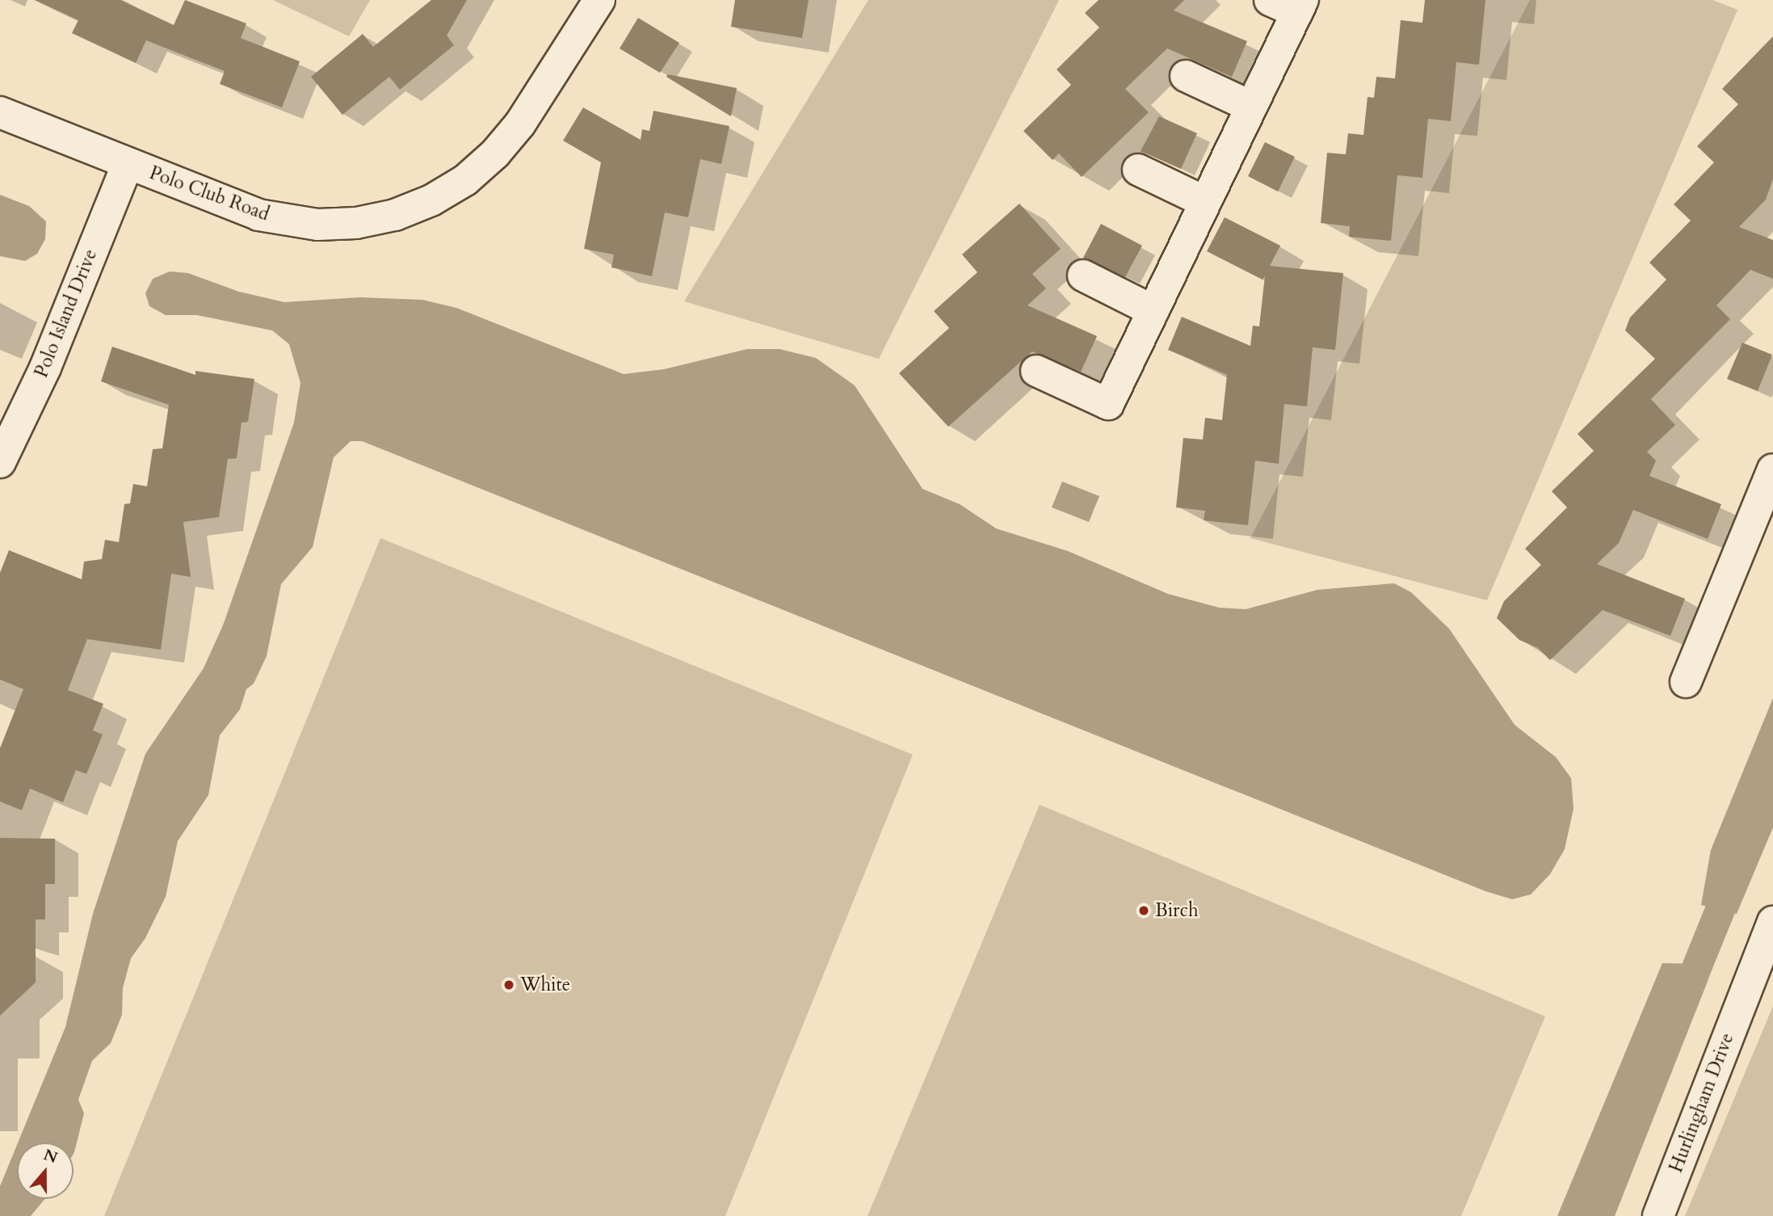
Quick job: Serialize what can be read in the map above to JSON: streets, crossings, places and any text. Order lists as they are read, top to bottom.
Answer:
{
  "streets": {
    "street": ["Polo Club Road", "Polo Island Drive", "Hurlingham Drive"]
  },
  "crossings": [
    ["Polo Club Road", "Polo Island Drive"]
  ],
  "places": ["Birch", "White"],
  "north": "top"
}
